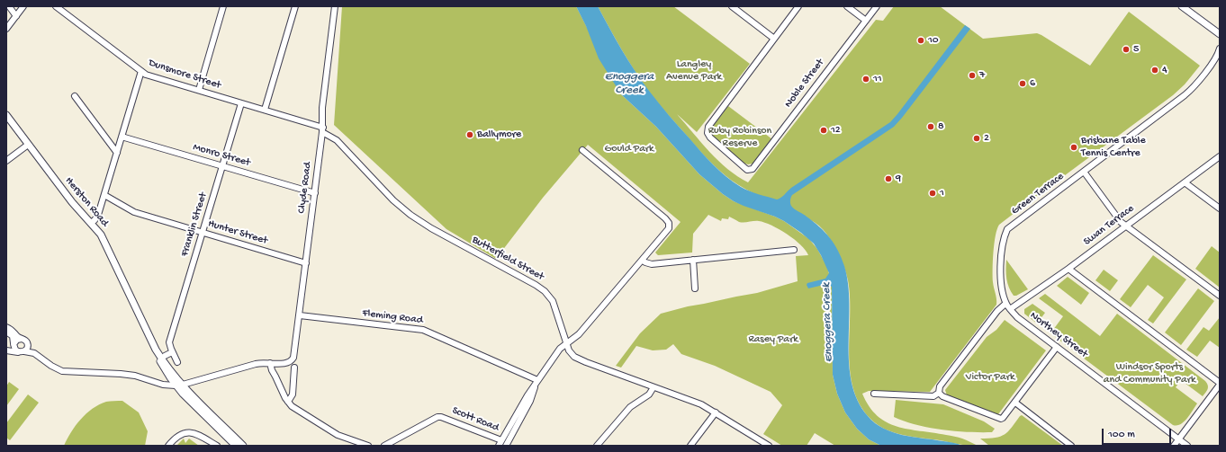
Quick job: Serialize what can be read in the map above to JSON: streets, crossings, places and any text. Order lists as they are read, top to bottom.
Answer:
{
  "streets": {
    "main road": ["Herston Road"],
    "street": [
      "Dunsmore Street",
      "Noble Street",
      "Monro Street",
      "Clyde Road",
      "Green Terrace",
      "Franklin Street",
      "Swan Terrace",
      "Hunter Street",
      "Butterfield Street",
      "Fleming Road",
      "Northey Street",
      "Scott Road"
    ]
  },
  "crossings": [
    ["Dunsmore Street", "Clyde Road"],
    ["Dunsmore Street", "Franklin Street"],
    ["Dunsmore Street", "Butterfield Street"],
    ["Monro Street", "Clyde Road"],
    ["Monro Street", "Franklin Street"],
    ["Clyde Road", "Hunter Street"],
    ["Clyde Road", "Butterfield Street"],
    ["Clyde Road", "Fleming Road"],
    ["Green Terrace", "Northey Street"],
    ["Franklin Street", "Hunter Street"],
    ["Swan Terrace", "Northey Street"]
  ],
  "water": ["Enoggera Creek"],
  "parks": [
    "Langley Avenue Park",
    "Ruby Robinson Reserve",
    "Gould Park",
    "Rasey Park",
    "Windsor Sports and Community Park",
    "Victor Park"
  ],
  "places": [
    "10",
    "5",
    "4",
    "7",
    "11",
    "6",
    "8",
    "12",
    "Ballymore",
    "2",
    "Brisbane Table Tennis Centre",
    "9",
    "1"
  ],
  "scale_bar": "100 m"
}
